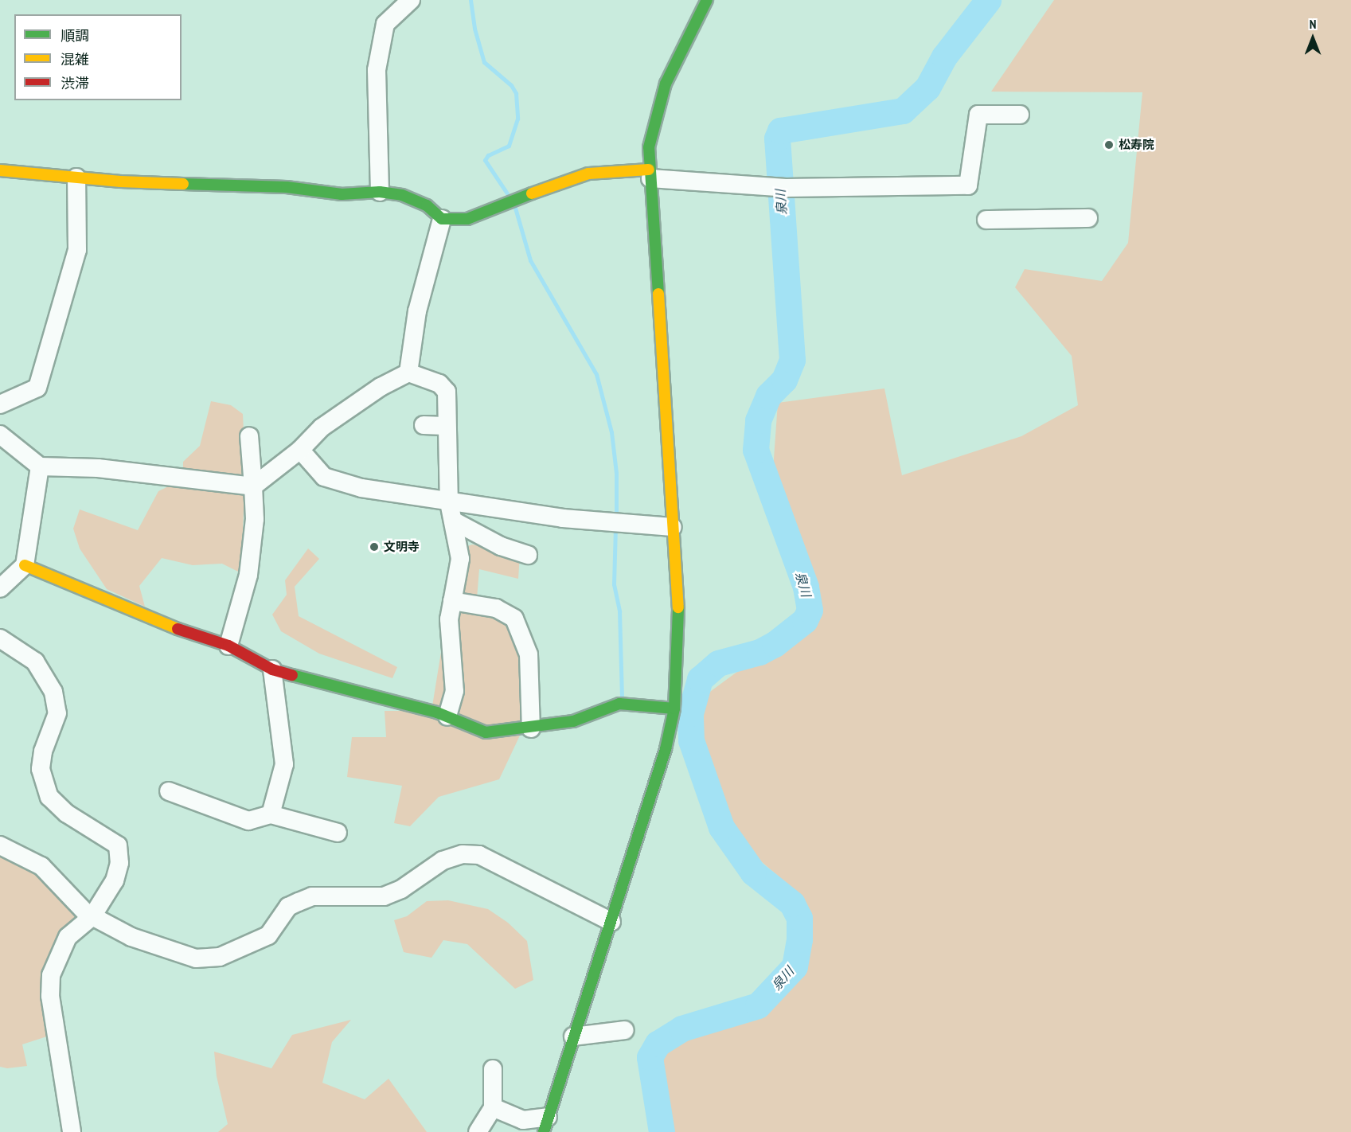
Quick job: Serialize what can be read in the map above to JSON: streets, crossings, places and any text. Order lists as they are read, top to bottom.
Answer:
{
  "water": ["泉川"],
  "places": ["松寿院", "文明寺"],
  "legend": ["順調", "混雑", "渋滞"],
  "north": "top"
}
